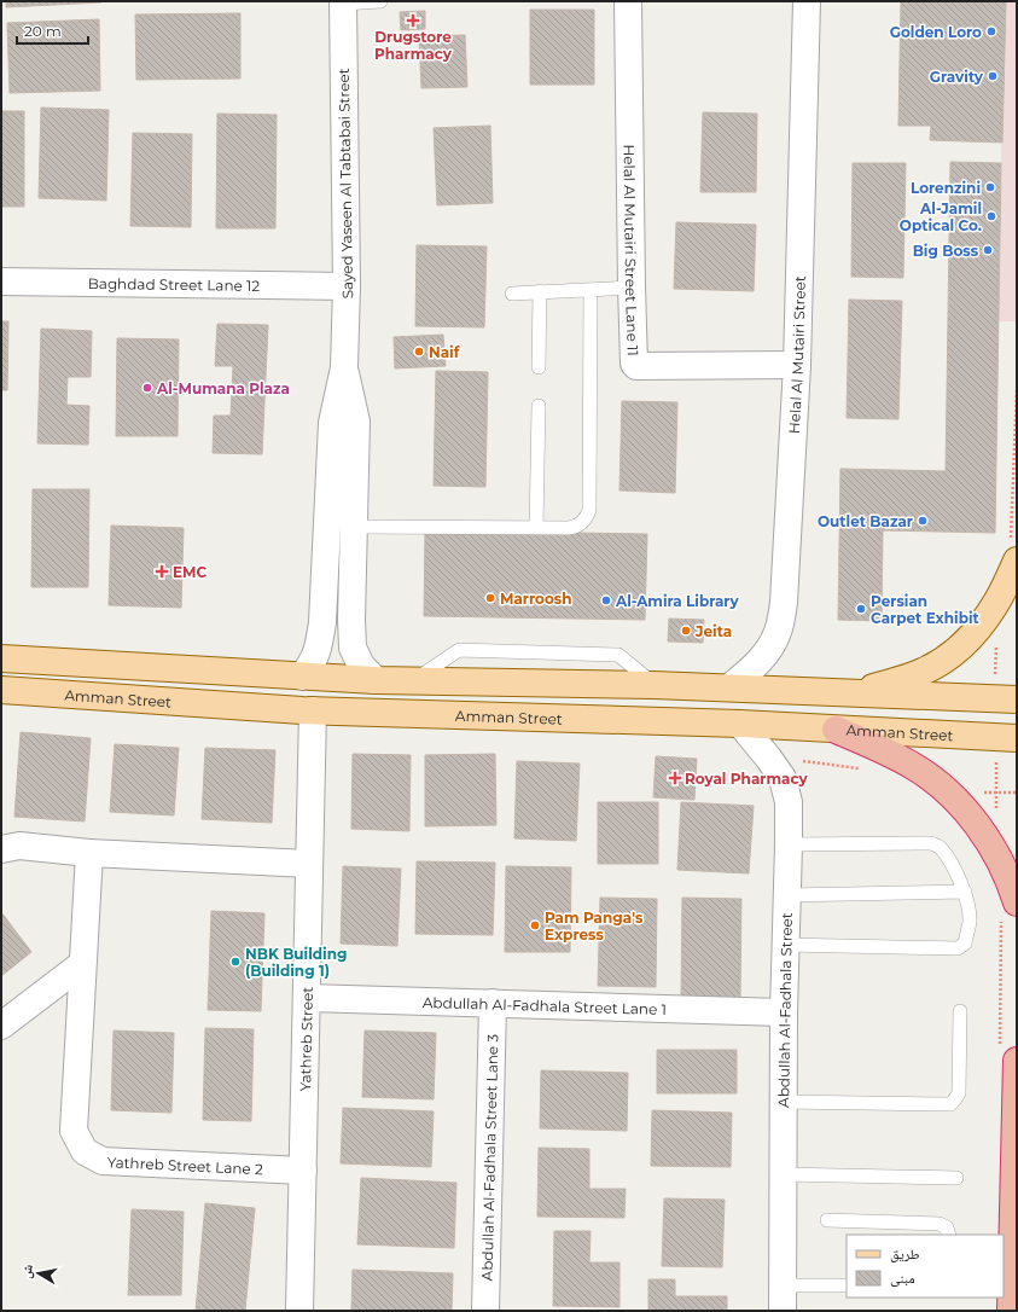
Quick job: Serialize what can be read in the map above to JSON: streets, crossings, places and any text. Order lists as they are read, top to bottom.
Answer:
{
  "streets": {
    "main road": ["Amman Street"],
    "street": [
      "Sayed Yaseen Al Tabtabai Street",
      "Helal Al Mutairi Street Lane 11",
      "Baghdad Street Lane 12",
      "Helal Al Mutairi Street",
      "Abdullah Al-Fadhala Street Lane 1",
      "Abdullah Al-Fadhala Street",
      "Yathreb Street",
      "Abdullah Al-Fadhala Street Lane 3",
      "Yathreb Street Lane 2"
    ]
  },
  "crossings": [
    ["Sayed Yaseen Al Tabtabai Street", "Baghdad Street Lane 12"],
    ["Helal Al Mutairi Street Lane 11", "Helal Al Mutairi Street"],
    ["Amman Street", "Abdullah Al-Fadhala Street"],
    ["Amman Street", "Yathreb Street"],
    ["Abdullah Al-Fadhala Street Lane 1", "Abdullah Al-Fadhala Street"],
    ["Abdullah Al-Fadhala Street Lane 1", "Yathreb Street"],
    ["Abdullah Al-Fadhala Street Lane 1", "Abdullah Al-Fadhala Street Lane 3"],
    ["Yathreb Street", "Yathreb Street Lane 2"]
  ],
  "places": {
    "health": ["Drugstore Pharmacy", "EMC", "Royal Pharmacy"],
    "other": [
      "Golden Loro",
      "Gravity",
      "Lorenzini",
      "Al-Jamil Optical Co.",
      "Big Boss",
      "Naif",
      "Al-Mumana Plaza",
      "Outlet Bazar",
      "Marroosh",
      "Al-Amira Library",
      "Persian Carpet Exhibit",
      "Jeita",
      "Pam Panga's Express",
      "NBK Building (Building 1)"
    ]
  },
  "legend": ["طريق", "مبنى"],
  "scale_bar": "20 m",
  "north": "left"
}
